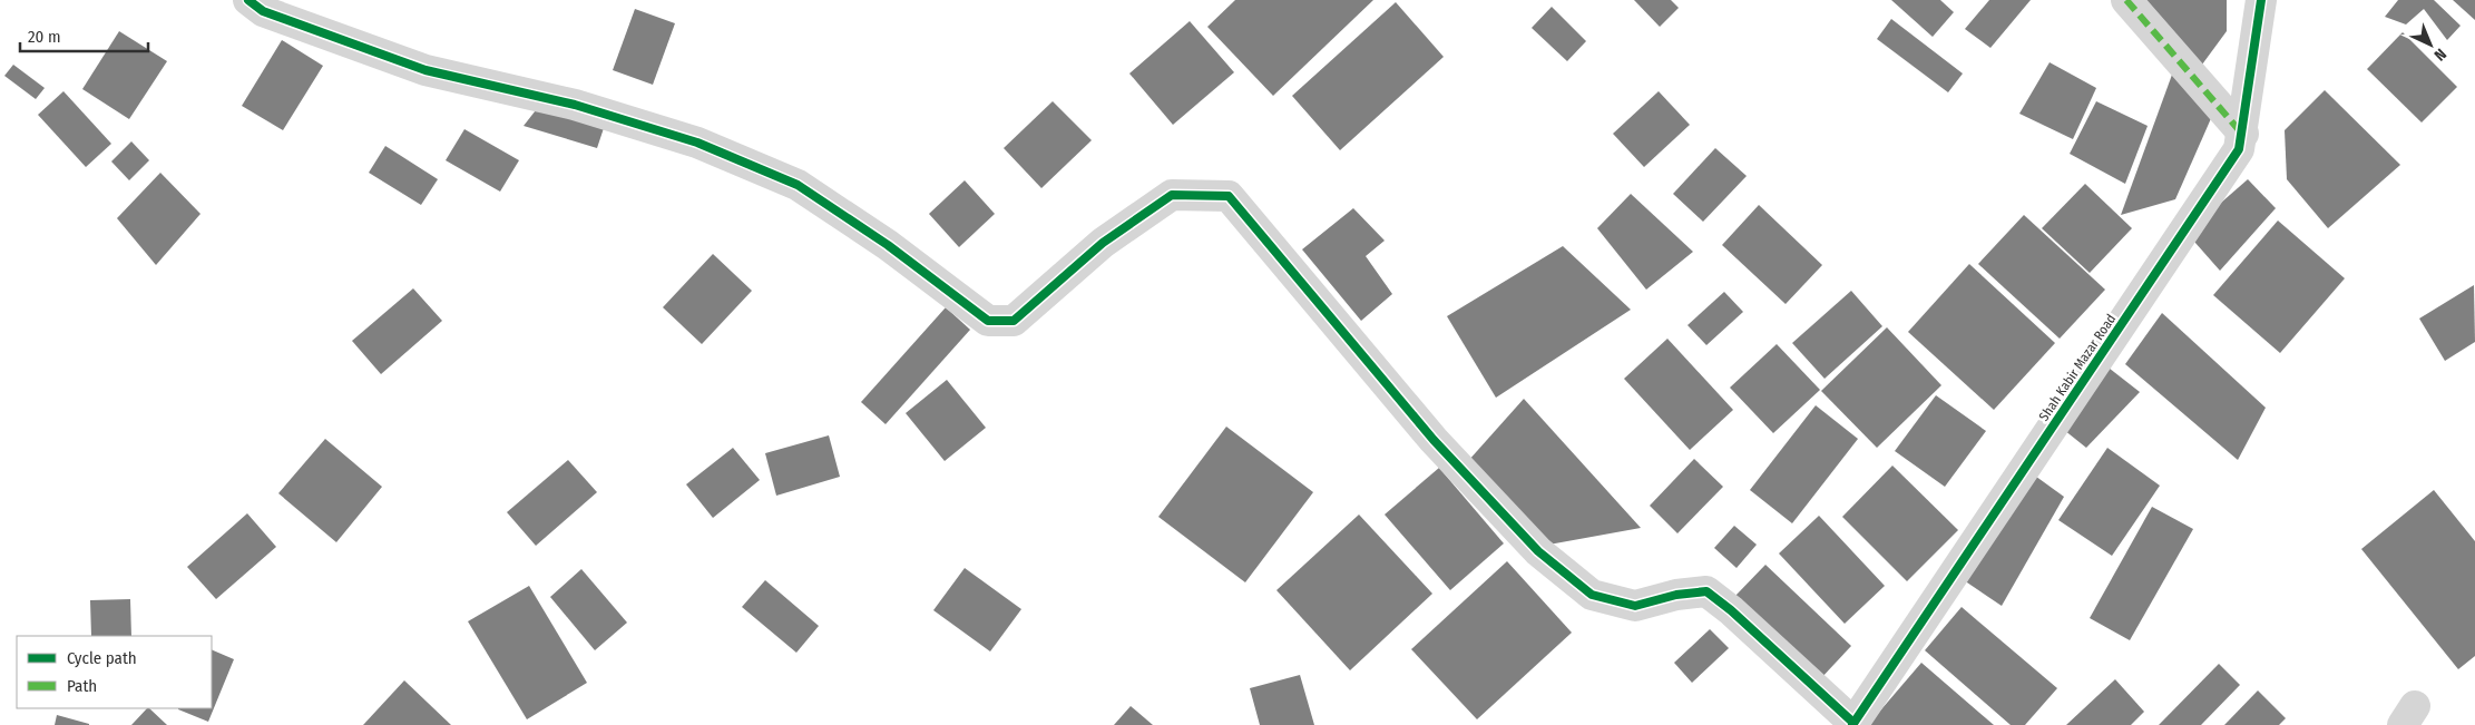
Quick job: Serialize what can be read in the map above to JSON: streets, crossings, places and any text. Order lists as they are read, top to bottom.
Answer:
{
  "streets": {
    "street": ["Shah Kabir Mazar Road"]
  },
  "legend": ["Cycle path", "Path"],
  "scale_bar": "20 m",
  "north": "bottom right"
}
